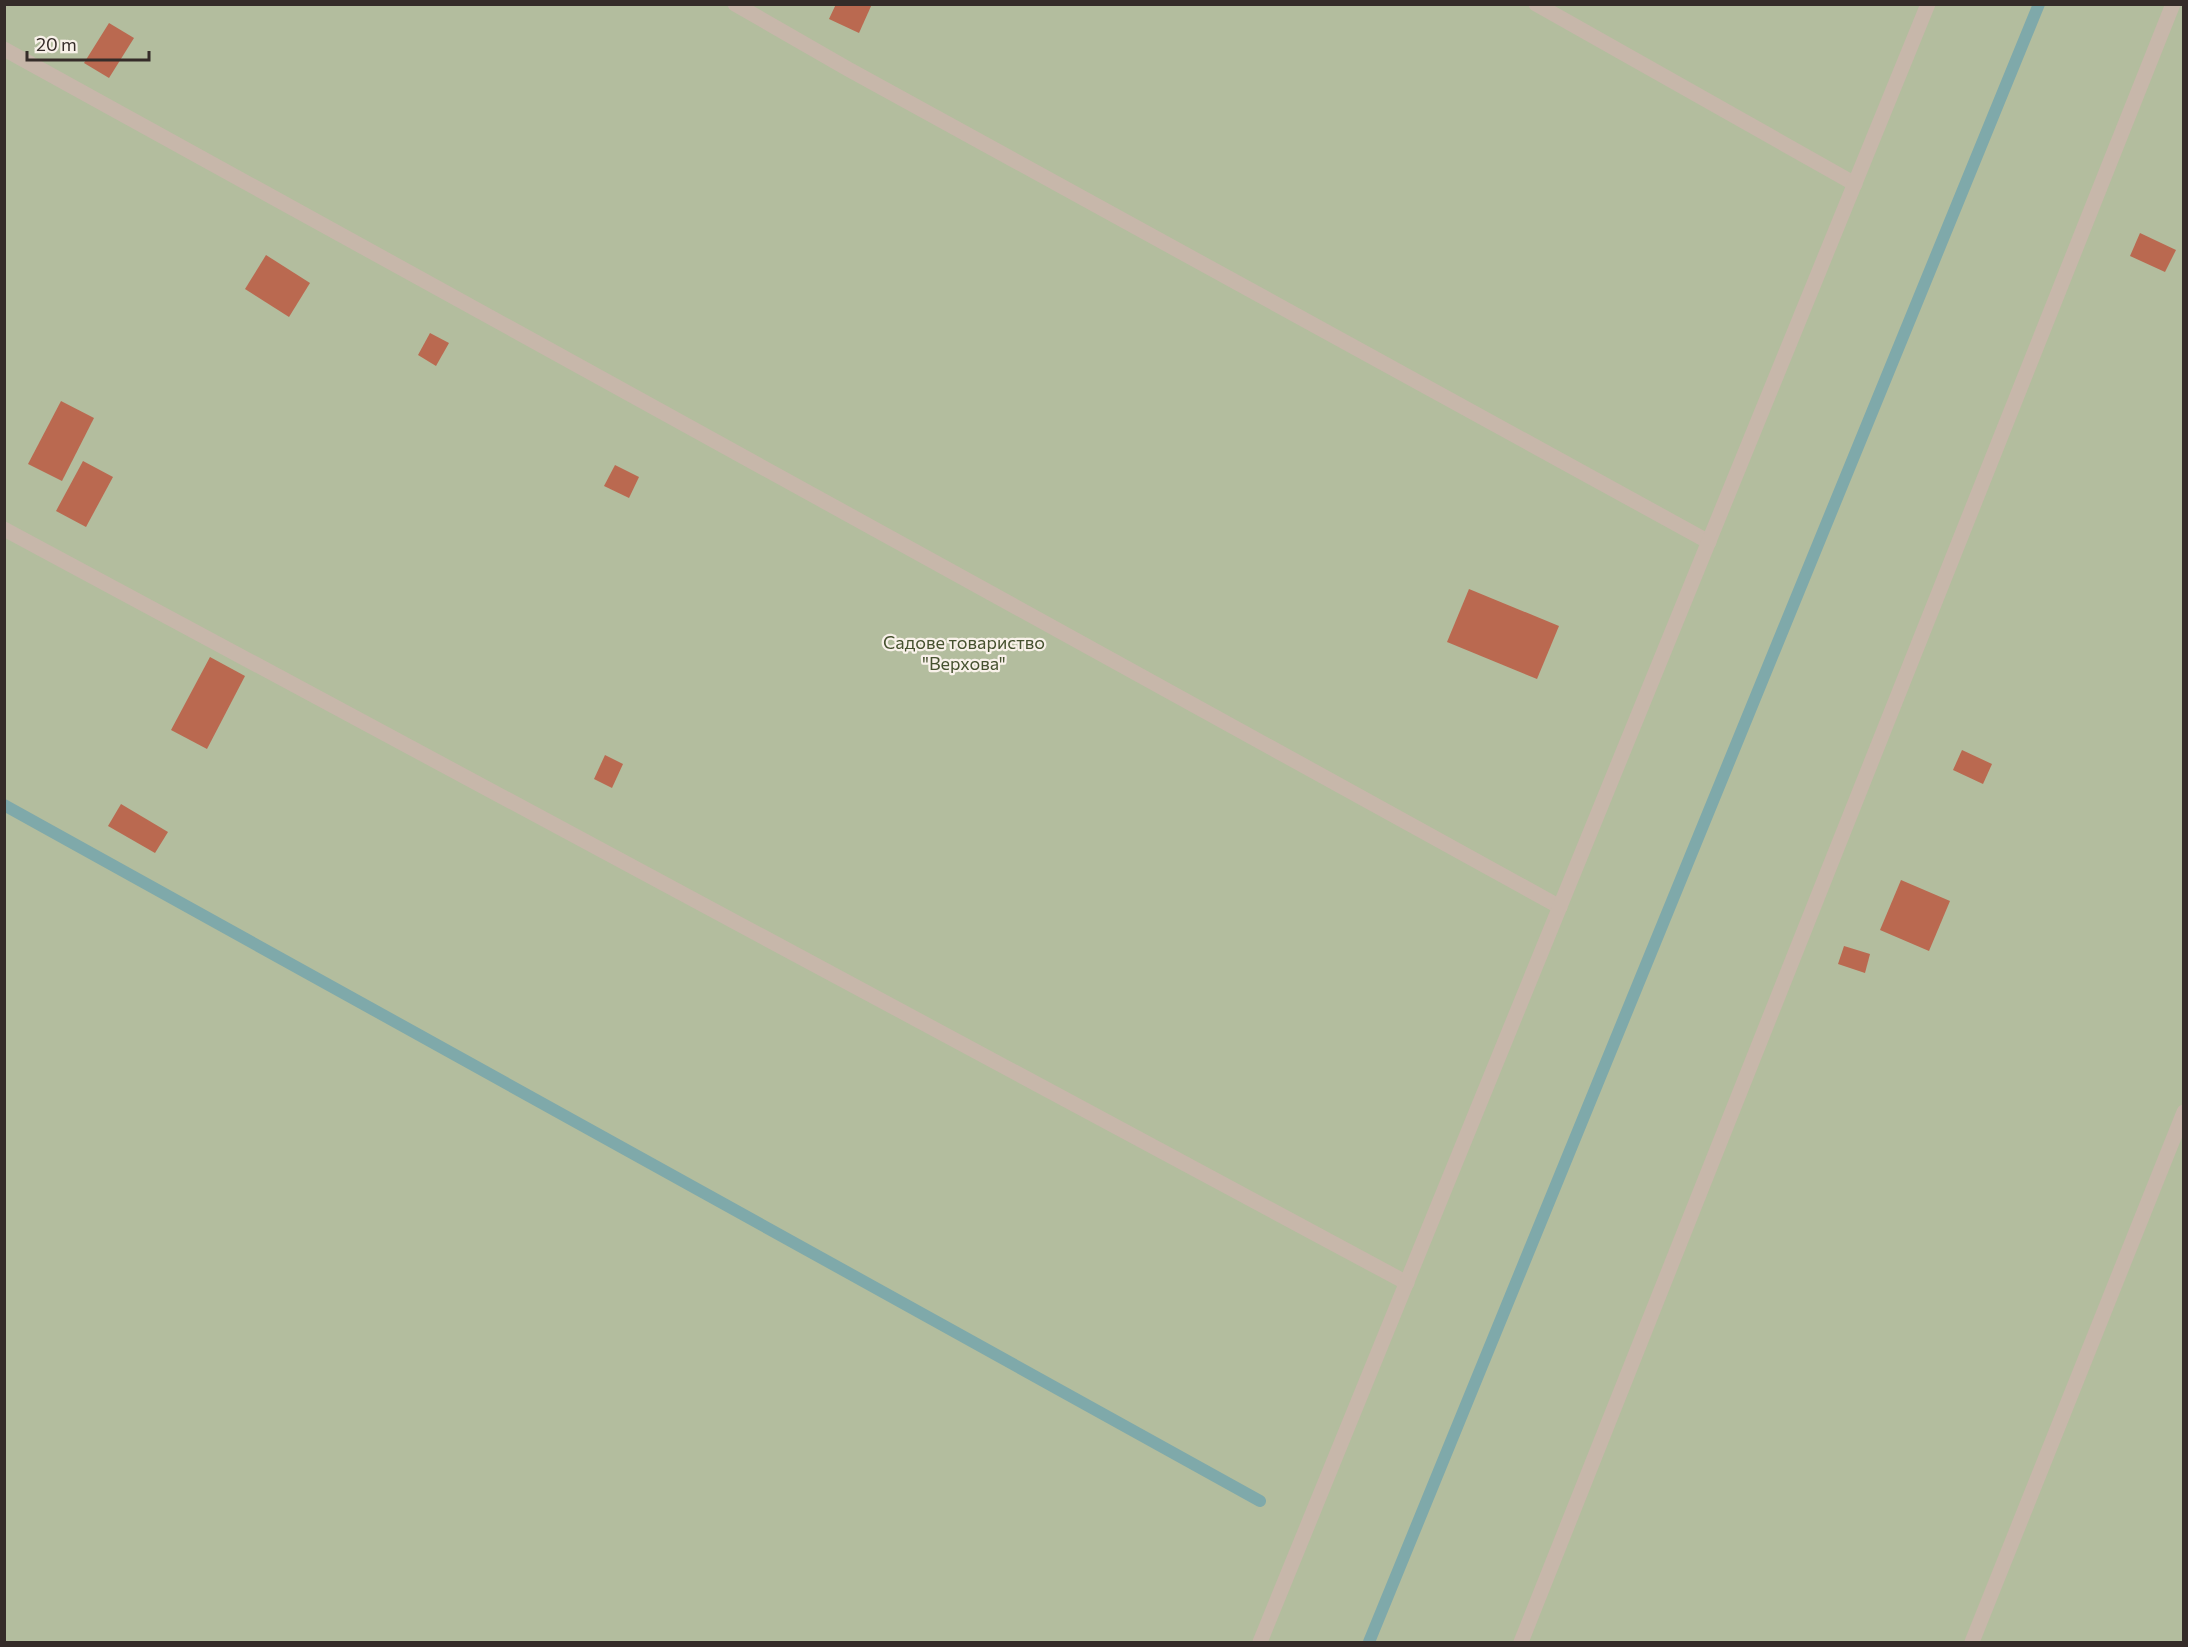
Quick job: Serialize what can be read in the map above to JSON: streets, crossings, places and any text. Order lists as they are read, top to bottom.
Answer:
{
  "parks": ["Садове товариство \"Верхова\""],
  "scale_bar": "20 m"
}
